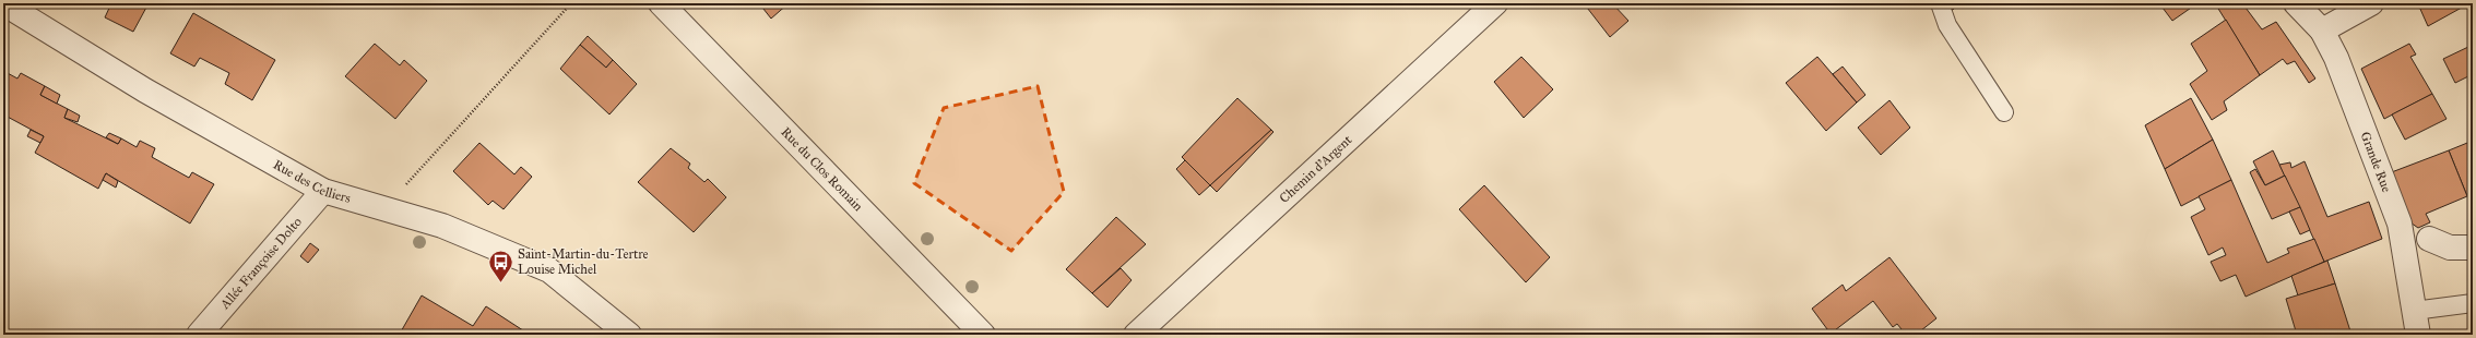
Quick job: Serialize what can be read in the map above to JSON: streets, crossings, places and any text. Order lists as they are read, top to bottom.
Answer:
{
  "streets": {
    "street": [
      "Grande Rue",
      "Rue du Clos Romain",
      "Chemin d'Argent",
      "Rue des Celliers",
      "Allée Françoise Dolto"
    ]
  },
  "crossings": [
    ["Rue des Celliers", "Allée Françoise Dolto"]
  ],
  "places": {
    "bus stop": ["Saint-Martin-du-Tertre Louise Michel"]
  }
}
